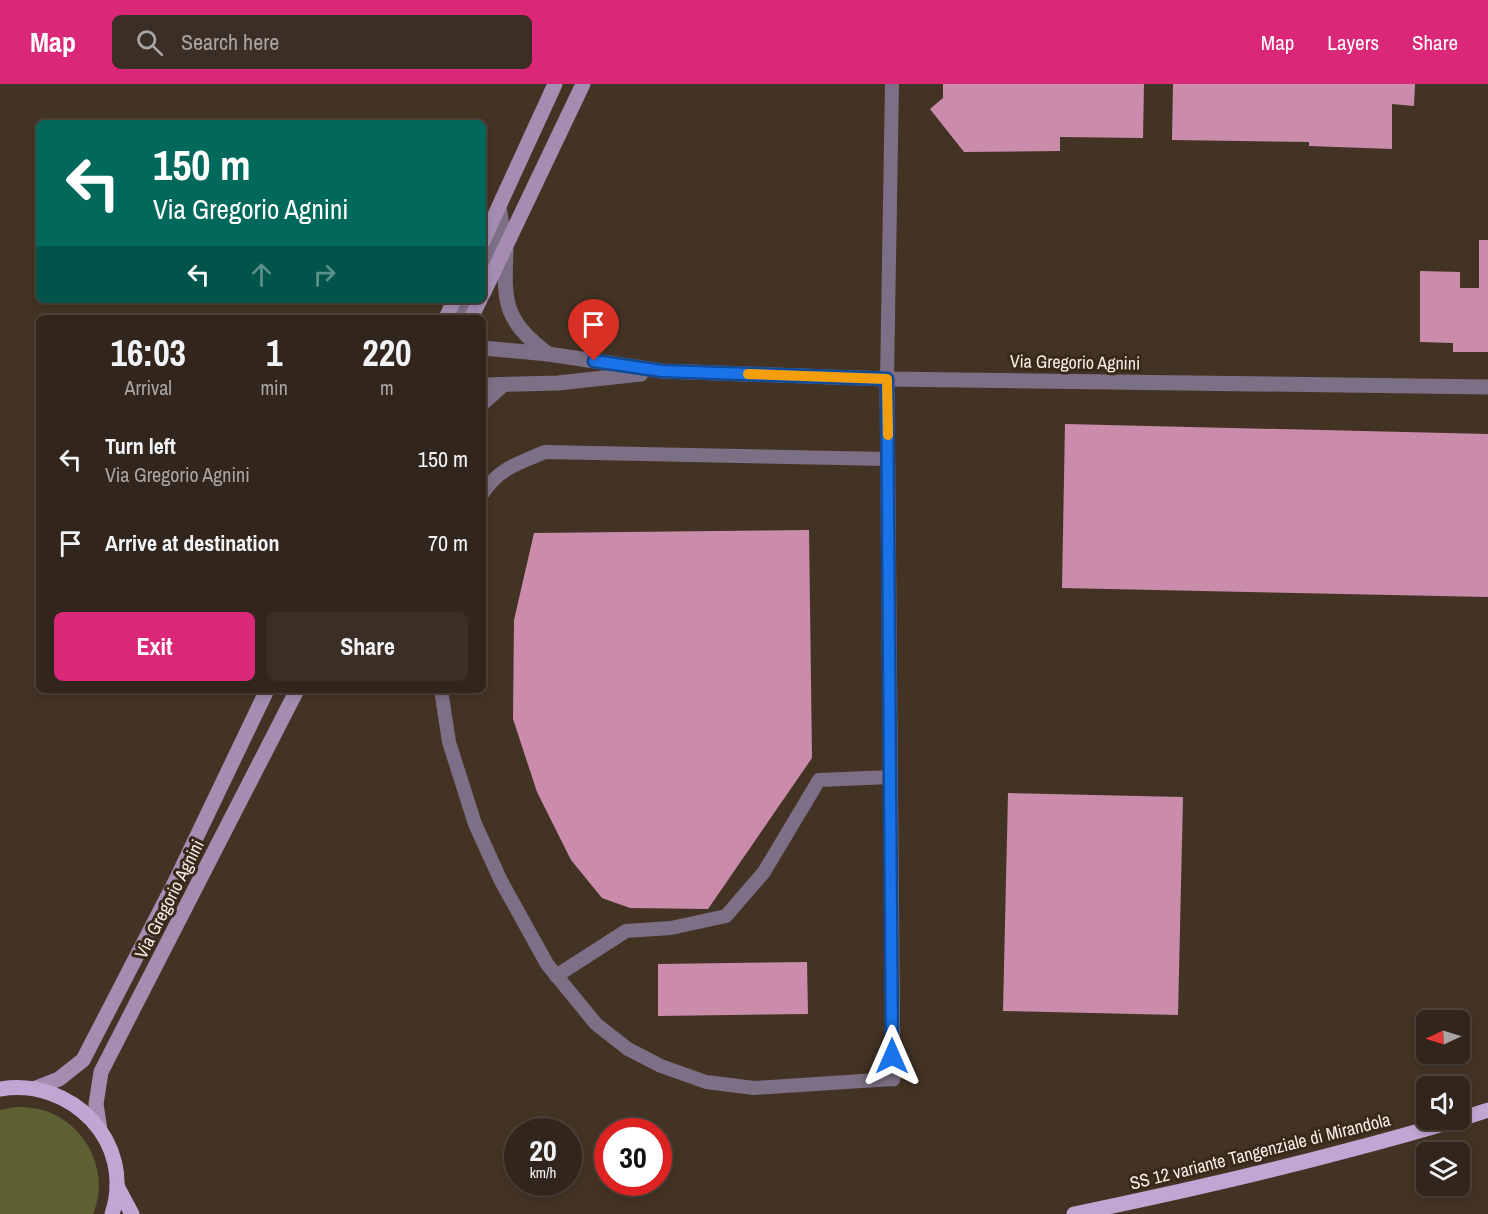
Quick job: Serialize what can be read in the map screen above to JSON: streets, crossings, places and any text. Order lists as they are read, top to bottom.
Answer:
{
  "streets": {
    "main road": ["Via Gregorio Agnini", "SS 12 variante Tangenziale di Mirandola"]
  },
  "north": "left",
  "page": {
    "header": "Map",
    "search": "Search here",
    "nav": ["Map", "Layers", "Share"],
    "turn": ["150 m", "Via Gregorio Agnini"],
    "eta": [
      "16:03",
      "Arrival",
      "1",
      "min",
      "220",
      "m"
    ],
    "list": [
      {
        "name": "Turn left",
        "note": "Via Gregorio Agnini",
        "value": "150 m"
      },
      {
        "name": "Arrive at destination",
        "value": "70 m"
      }
    ],
    "buttons": ["Exit", "Share"],
    "speed": "20 km/h",
    "limit": "30"
  }
}
